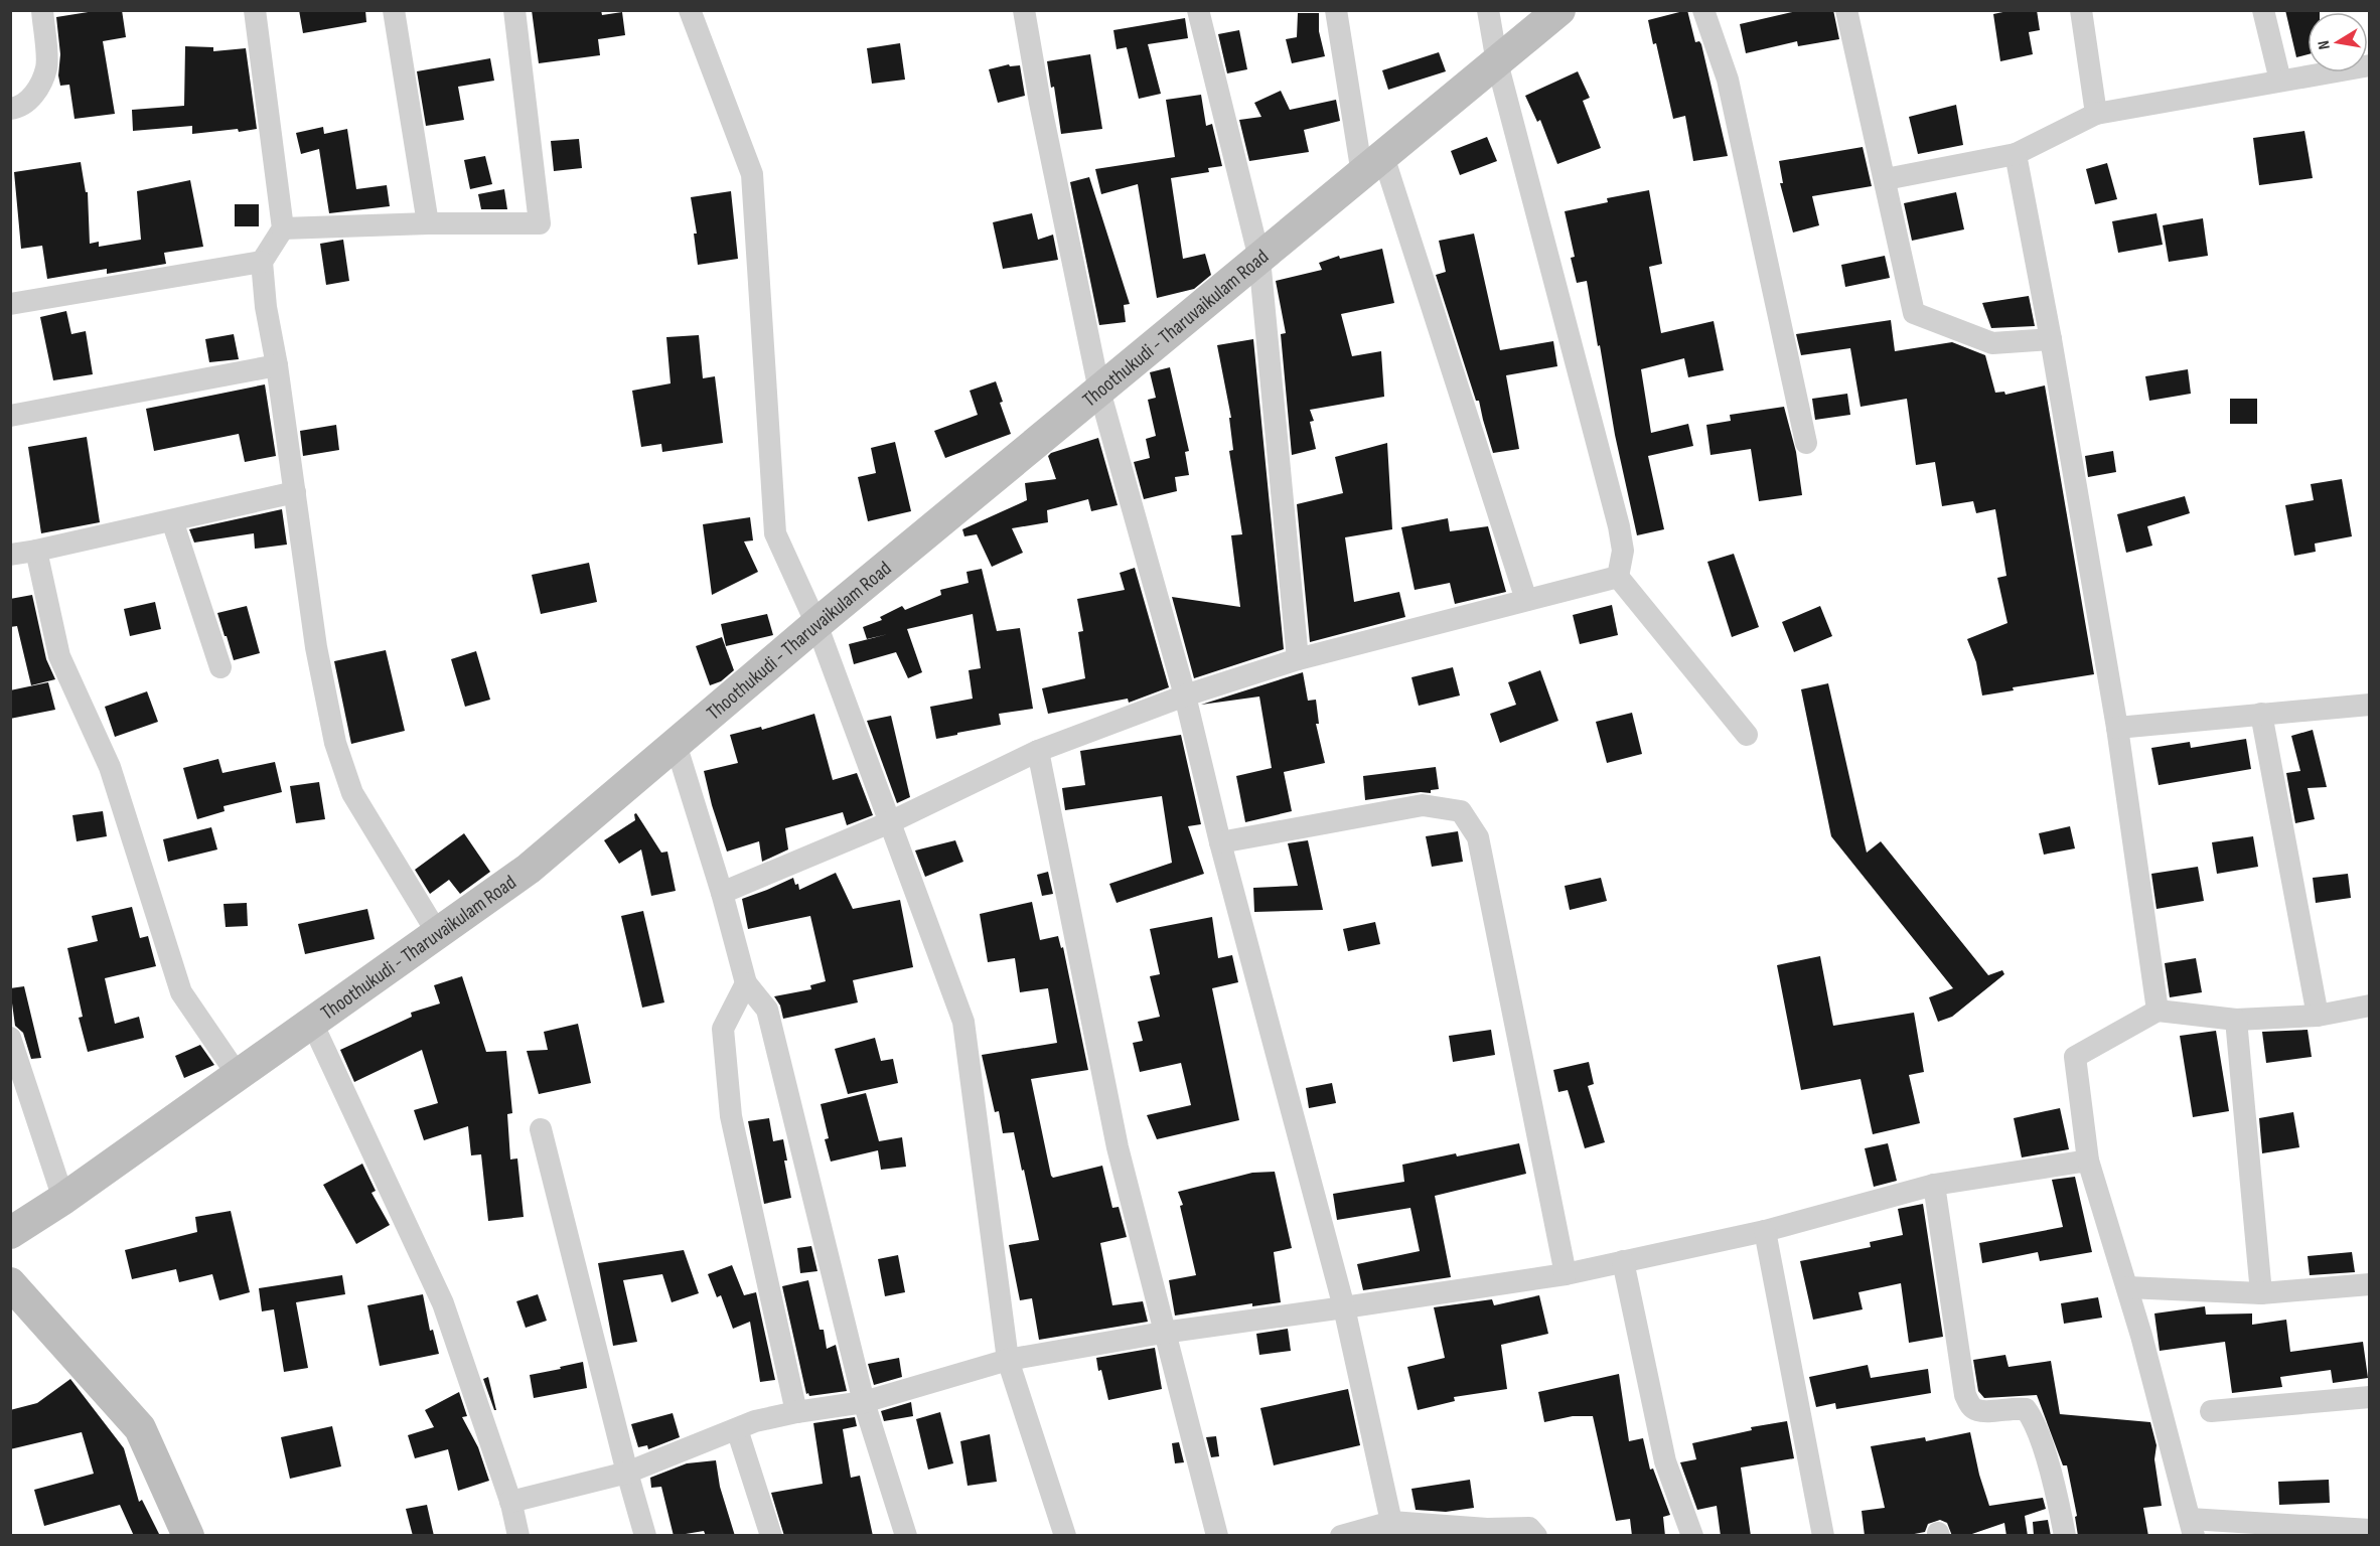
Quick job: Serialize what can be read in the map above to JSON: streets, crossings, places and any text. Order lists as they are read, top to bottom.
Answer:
{
  "streets": {
    "main road": ["Thoothukudi - Tharuvaikulam Road"]
  },
  "north": "left"
}
